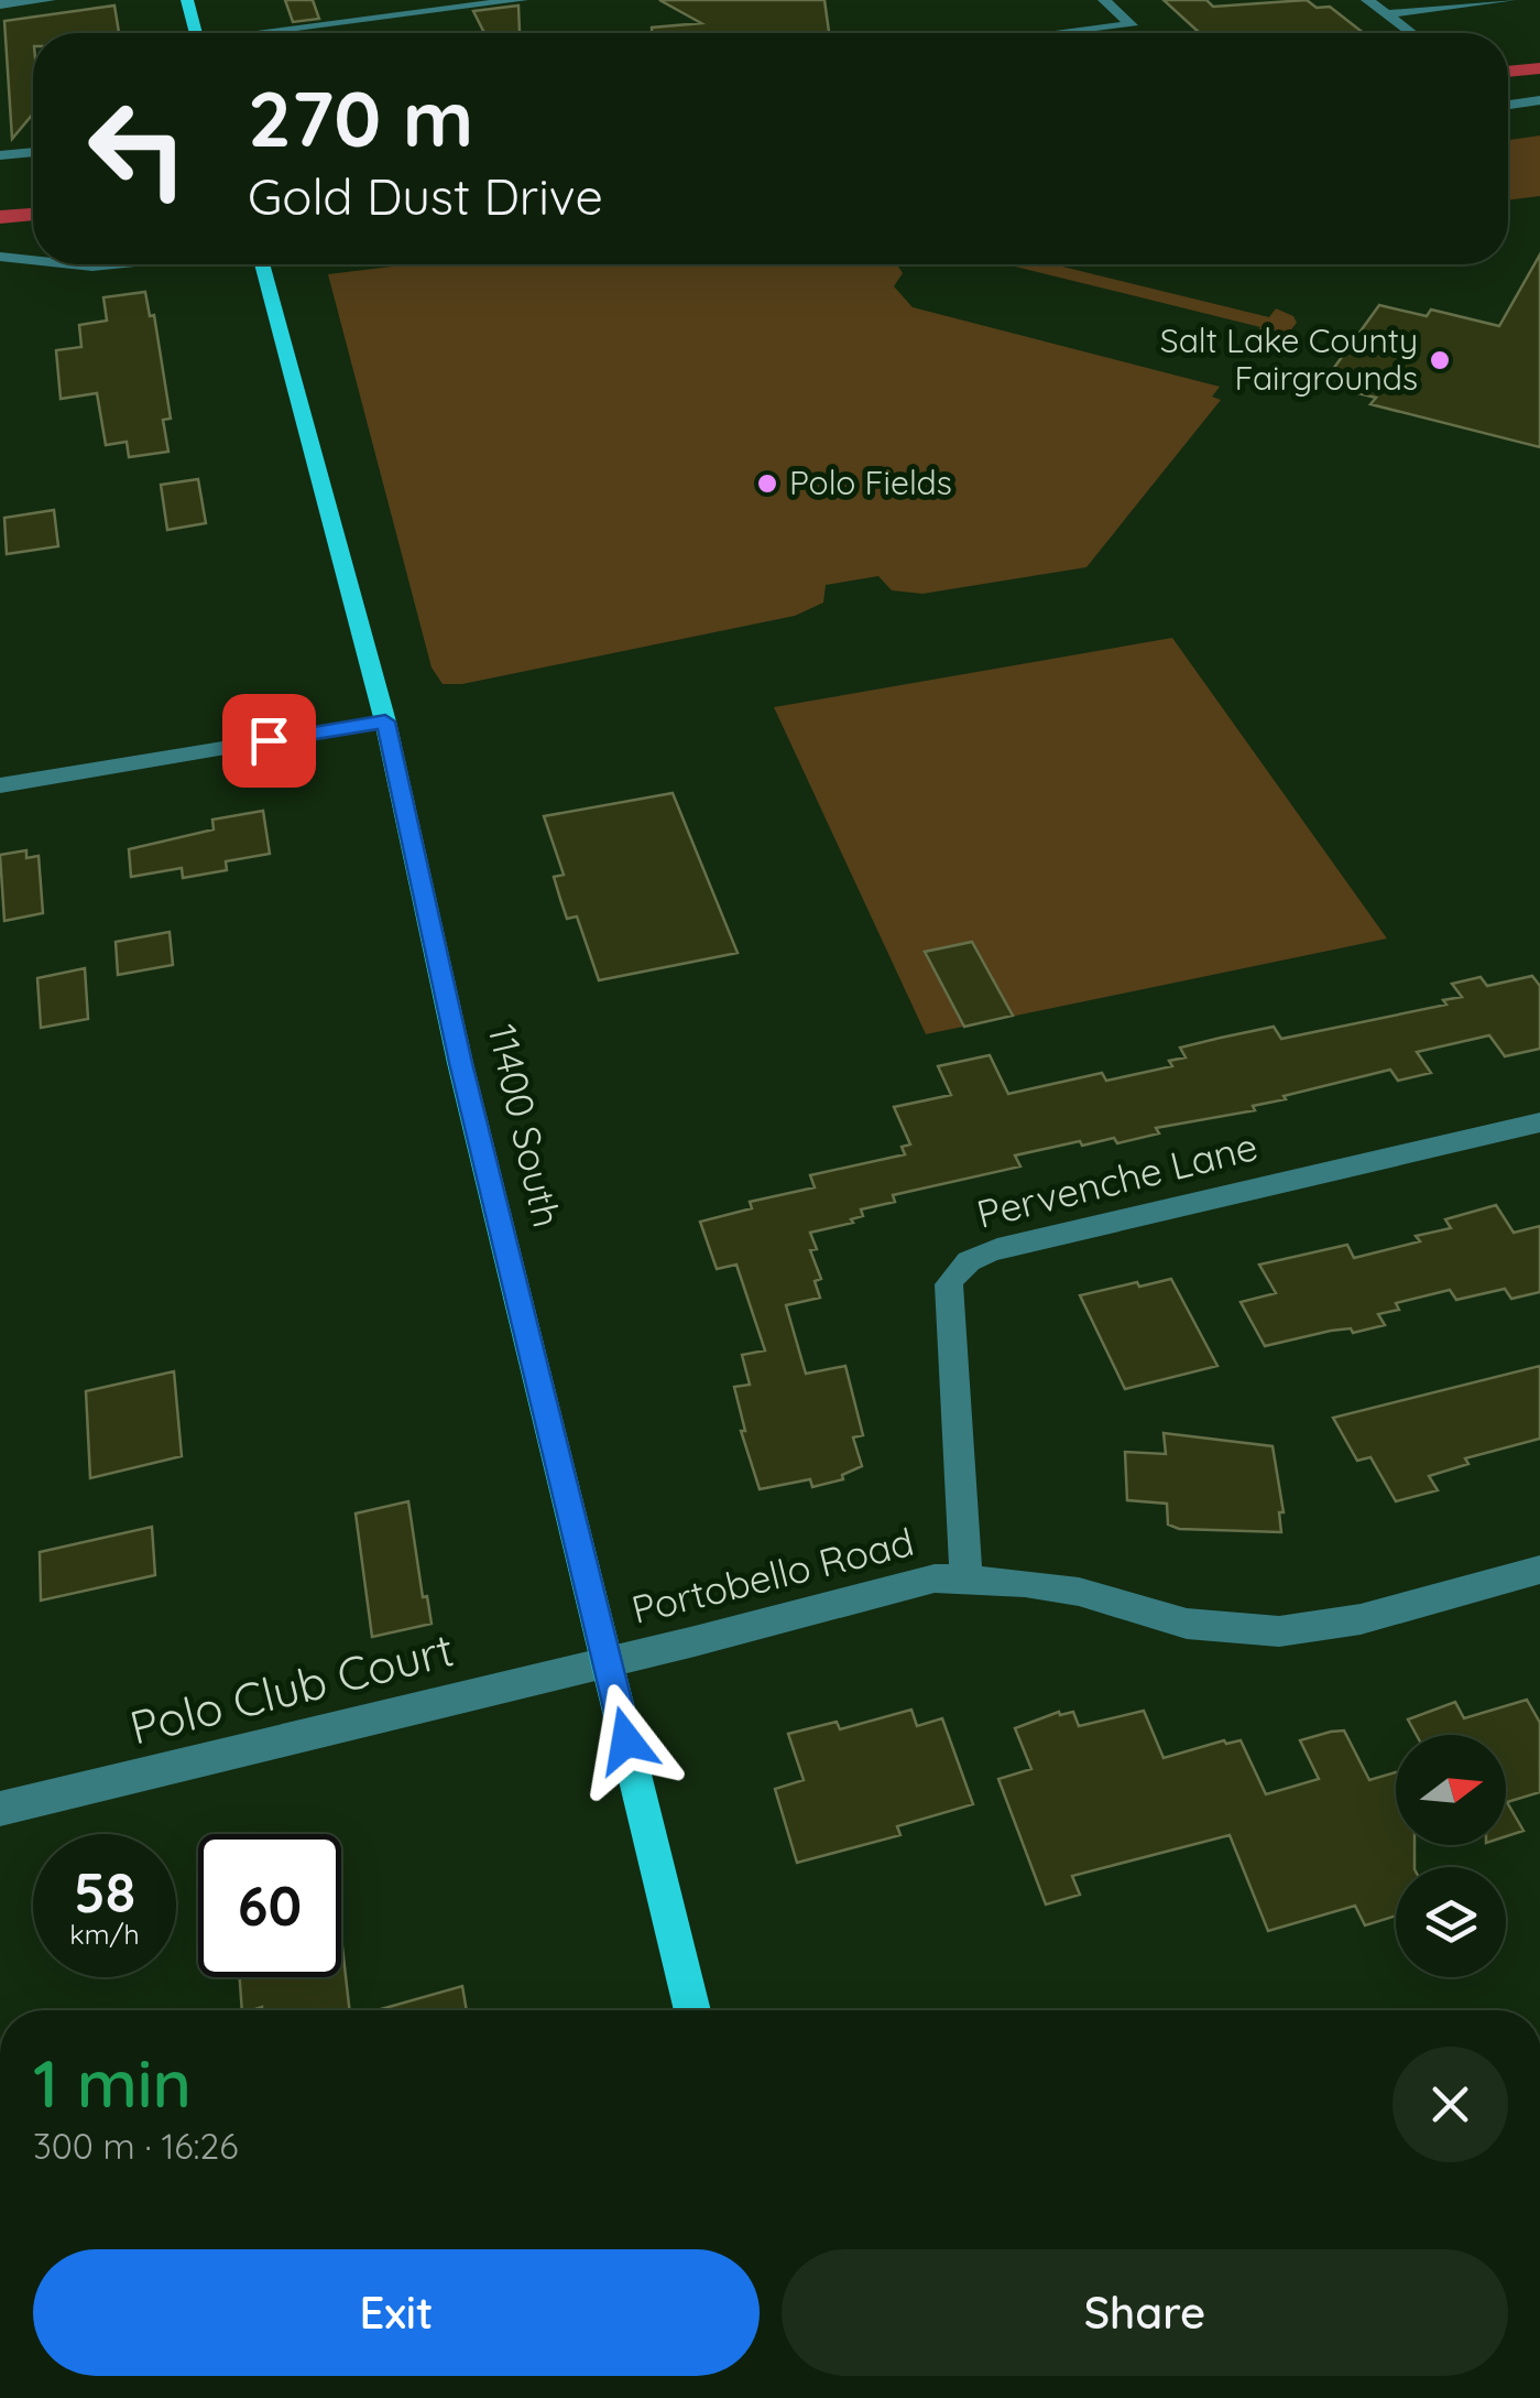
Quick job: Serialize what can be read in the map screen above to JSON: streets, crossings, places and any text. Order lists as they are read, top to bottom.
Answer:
{
  "streets": {
    "main road": ["11400 South"],
    "street": ["Pervenche Lane", "Portobello Road", "Polo Club Court"]
  },
  "crossings": [
    ["11400 South", "Portobello Road"],
    ["11400 South", "Polo Club Court"],
    ["Pervenche Lane", "Portobello Road"],
    ["Portobello Road", "Polo Club Court"]
  ],
  "places": ["Salt Lake County Fairgrounds", "Polo Fields"],
  "north": "right",
  "page": {
    "turn": ["270 m", "Gold Dust Drive"],
    "speed": "58 km/h",
    "limit": "60",
    "heading": ["1 min", "300 m · 16:26"],
    "buttons": ["Exit", "Share"]
  }
}
